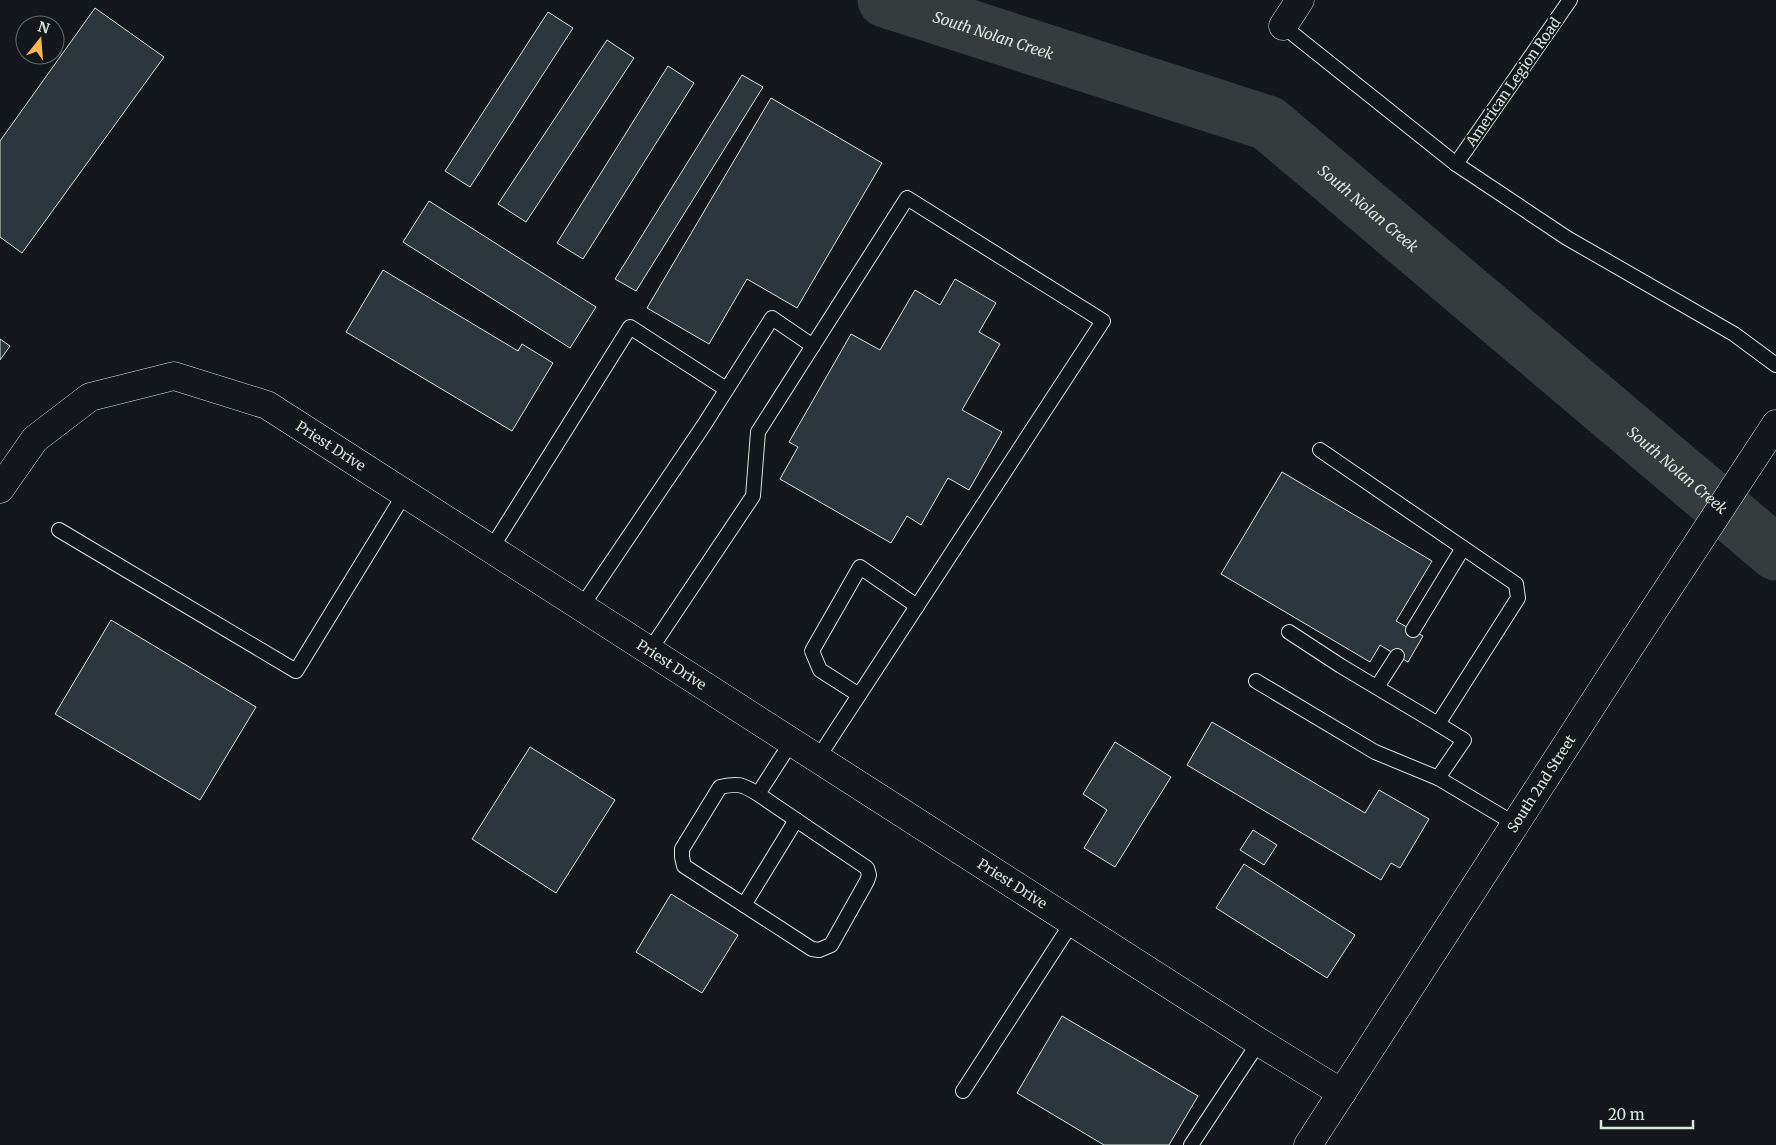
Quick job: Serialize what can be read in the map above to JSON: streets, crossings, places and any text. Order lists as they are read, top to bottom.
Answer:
{
  "streets": {
    "street": ["Priest Drive", "South 2nd Street"],
    "lane": ["American Legion Road"]
  },
  "crossings": [
    ["Priest Drive", "South 2nd Street"]
  ],
  "water": ["South Nolan Creek"],
  "scale_bar": "20 m",
  "north": "top"
}
